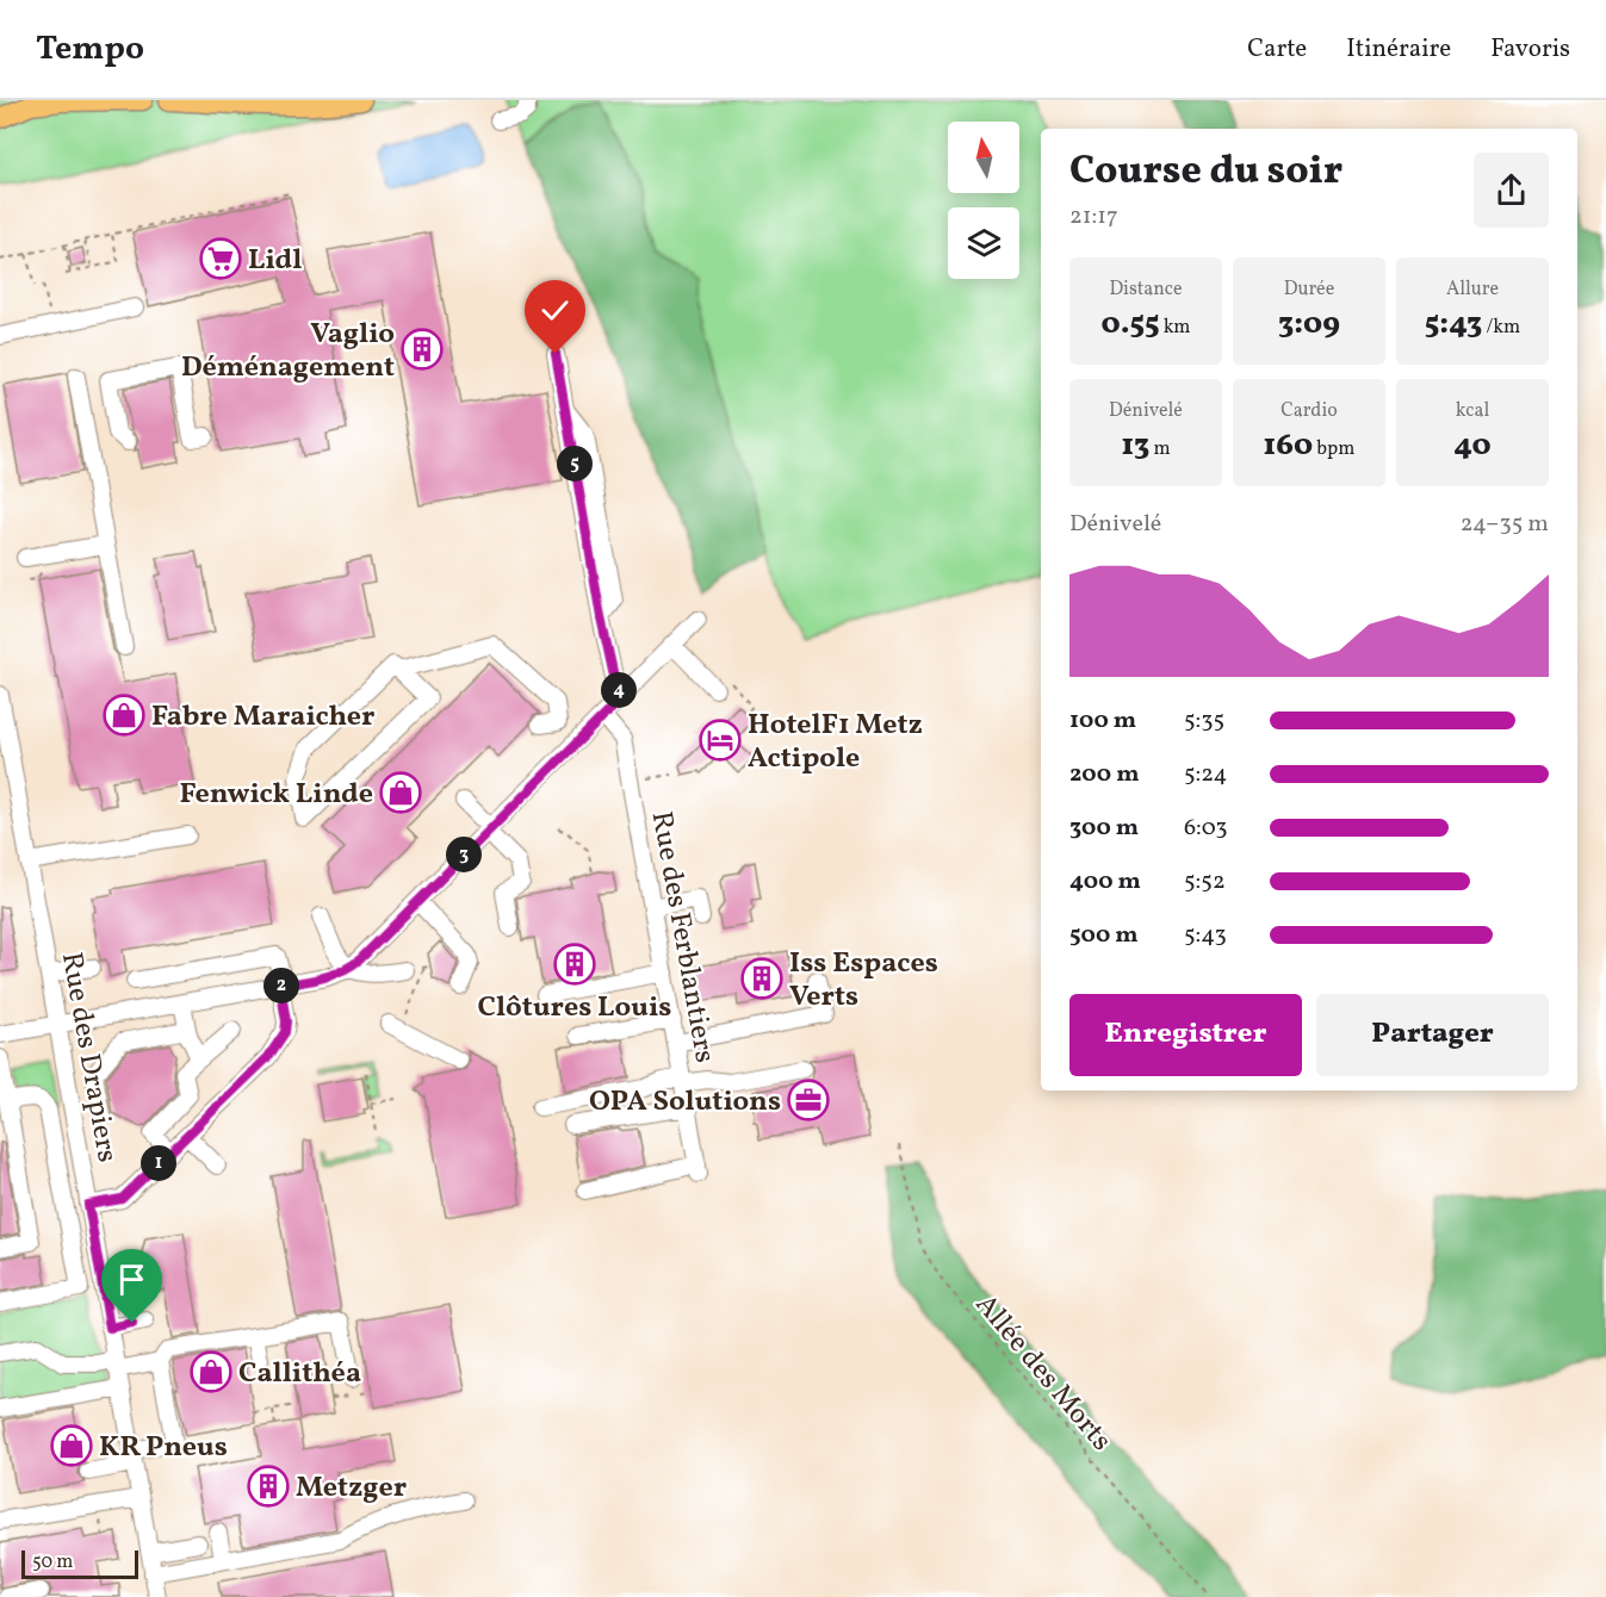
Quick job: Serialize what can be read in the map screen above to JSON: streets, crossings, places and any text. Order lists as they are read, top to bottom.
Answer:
{
  "streets": {
    "street": ["Rue des Ferblantiers", "Rue des Drapiers"],
    "path": ["Allée des Morts"]
  },
  "places": {
    "supermarket": ["Lidl"],
    "building": [
      "Vaglio Déménagement",
      "Clôtures Louis",
      "Iss Espaces Verts",
      "Metzger"
    ],
    "shop": [
      "Fabre Maraicher",
      "Fenwick Linde",
      "Callithéa",
      "KR Pneus"
    ],
    "hotel": ["HotelF1 Metz Actipole"],
    "office": ["OPA Solutions"]
  },
  "scale_bar": "50 m",
  "north": "top",
  "page": {
    "header": "Tempo",
    "nav": ["Carte", "Itinéraire", "Favoris"],
    "heading": ["Course du soir", "21:17"],
    "stats": [
      ["Distance", "0.55 km"],
      ["Durée", "3:09"],
      ["Allure", "5:43 /km"],
      ["Dénivelé", "13 m"],
      ["Cardio", "160 bpm"],
      ["kcal", "40"]
    ],
    "pins": [
      "5",
      "4",
      "3",
      "2",
      "1"
    ],
    "chart": ["Dénivelé", "24–35 m"],
    "list": [
      {
        "name": "100 m",
        "note": "5:35"
      },
      {
        "name": "200 m",
        "note": "5:24"
      },
      {
        "name": "300 m",
        "note": "6:03"
      },
      {
        "name": "400 m",
        "note": "5:52"
      },
      {
        "name": "500 m",
        "note": "5:43"
      }
    ],
    "buttons": ["Enregistrer", "Partager"],
    "scale": "50 m"
  }
}
